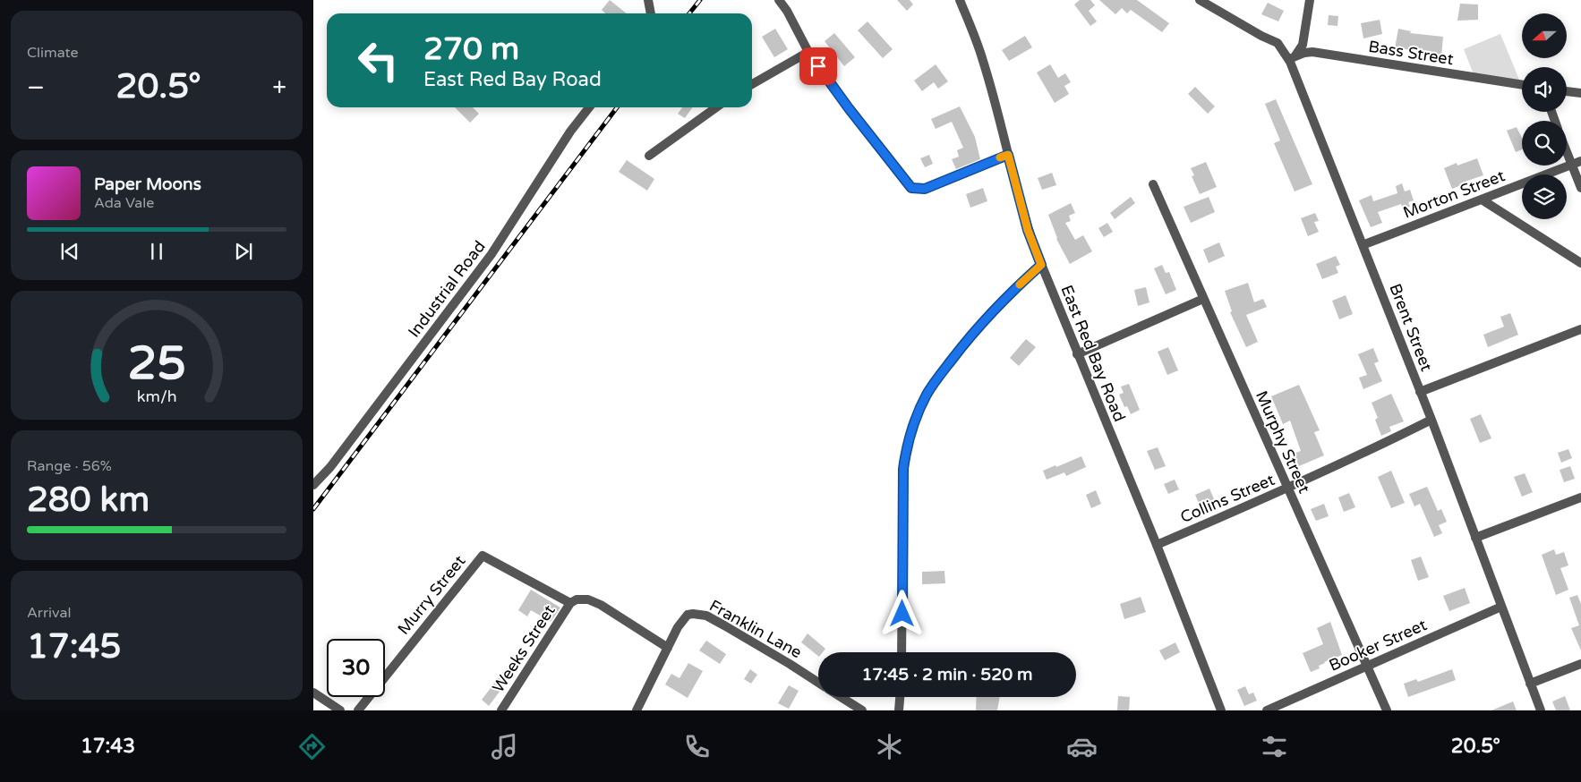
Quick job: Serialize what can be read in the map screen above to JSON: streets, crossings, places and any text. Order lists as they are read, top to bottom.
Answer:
{
  "streets": {
    "street": [
      "Bass Street",
      "Morton Street",
      "Industrial Road",
      "Brent Street",
      "East Red Bay Road",
      "Murphy Street",
      "Collins Street",
      "Murry Street",
      "Franklin Lane",
      "Booker Street",
      "Weeks Street"
    ]
  },
  "crossings": [
    ["Bass Street", "Brent Street"],
    ["Morton Street", "Brent Street"],
    ["Brent Street", "Collins Street"],
    ["Brent Street", "Booker Street"],
    ["East Red Bay Road", "Collins Street"],
    ["Murphy Street", "Collins Street"],
    ["Murphy Street", "Booker Street"],
    ["Murry Street", "Weeks Street"]
  ],
  "north": "left",
  "page": {
    "tile": [
      "Climate",
      ["Range · 56%", "280 km"],
      ["Arrival", "17:45"]
    ],
    "turn": ["270 m", "East Red Bay Road"],
    "heat": ["−", "20.5°", "+"],
    "song": ["Paper Moons", "Ada Vale"],
    "limit": "30",
    "trip": "17:45 · 2 min · 520 m",
    "tabs": ["17:43", "20.5°"],
    "gauge": ["25", "km/h"]
  }
}
